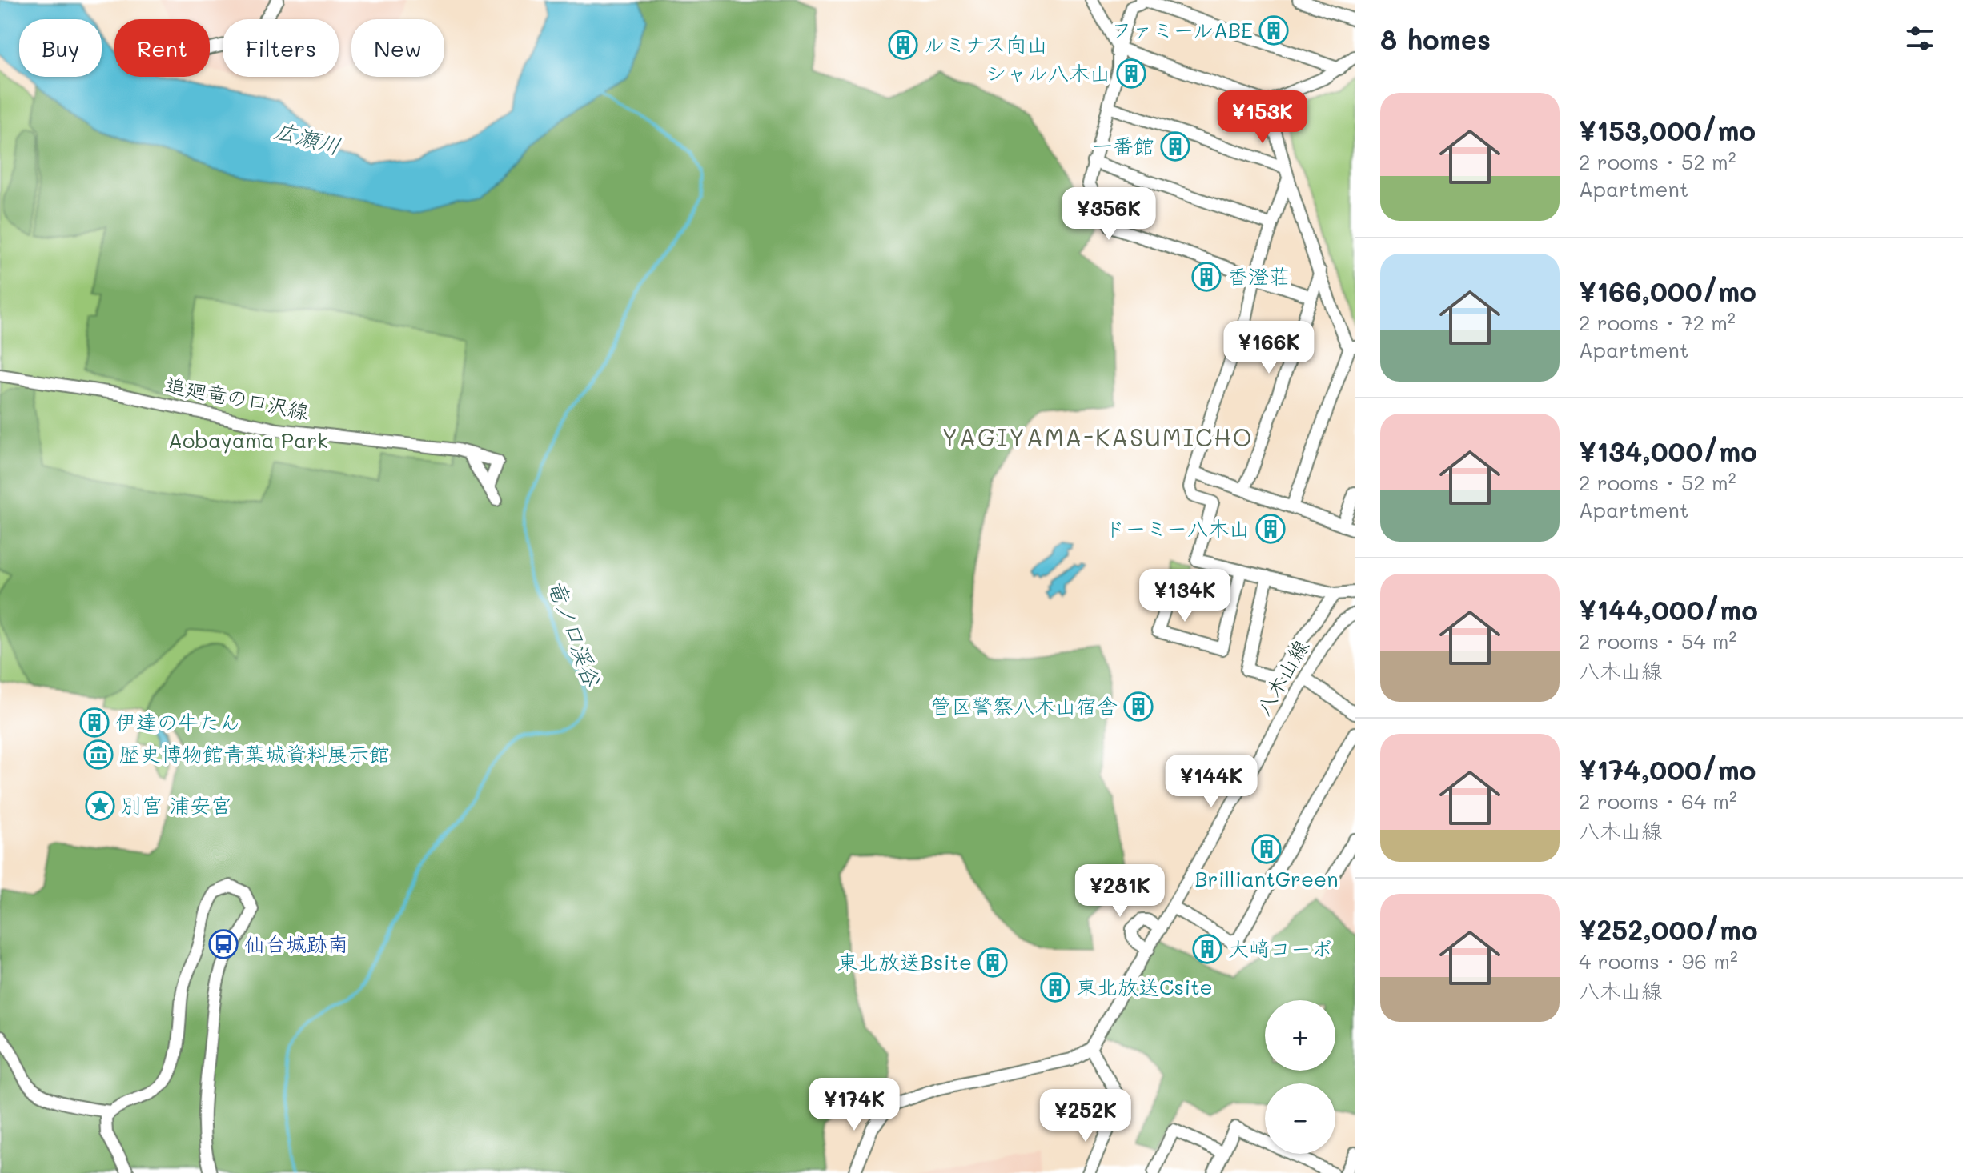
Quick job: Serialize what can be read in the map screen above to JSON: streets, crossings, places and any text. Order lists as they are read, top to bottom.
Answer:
{
  "streets": {
    "street": ["追廻竜の口沢線", "八木山線"]
  },
  "districts": ["YAGIYAMA-KASUMICHO"],
  "water": ["広瀬川", "竜ノ口渓谷"],
  "parks": ["Aobayama Park"],
  "places": {
    "building": [
      "ファミールABE",
      "ルミナス向山",
      "シャル八木山",
      "一番館",
      "香澄荘",
      "ドーミー八木山",
      "管区警察八木山宿舎",
      "伊達の牛たん",
      "BrilliantGreen",
      "大﨑コーポ",
      "東北放送Bsite",
      "東北放送Csite"
    ],
    "museum": ["歴史博物館青葉城資料展示館"],
    "place": ["別宮 浦安宮"],
    "bus stop": ["仙台城跡南"]
  },
  "page": {
    "heading": "8 homes",
    "chip": [
      "Buy",
      "Rent",
      "Filters",
      "New"
    ],
    "list": [
      {
        "name": "¥153,000/mo",
        "note": "2 rooms · 52 m² · Apartment"
      },
      {
        "name": "¥166,000/mo",
        "note": "2 rooms · 72 m² · Apartment"
      },
      {
        "name": "¥134,000/mo",
        "note": "2 rooms · 52 m² · Apartment"
      },
      {
        "name": "¥144,000/mo",
        "note": "2 rooms · 54 m² · 八木山線"
      },
      {
        "name": "¥174,000/mo",
        "note": "2 rooms · 64 m² · 八木山線"
      },
      {
        "name": "¥252,000/mo",
        "note": "4 rooms · 96 m² · 八木山線"
      }
    ],
    "price": [
      "¥153K",
      "¥356K",
      "¥166K",
      "¥134K",
      "¥144K",
      "¥281K",
      "¥174K",
      "¥252K"
    ],
    "map_buttons": ["+", "−"]
  }
}
